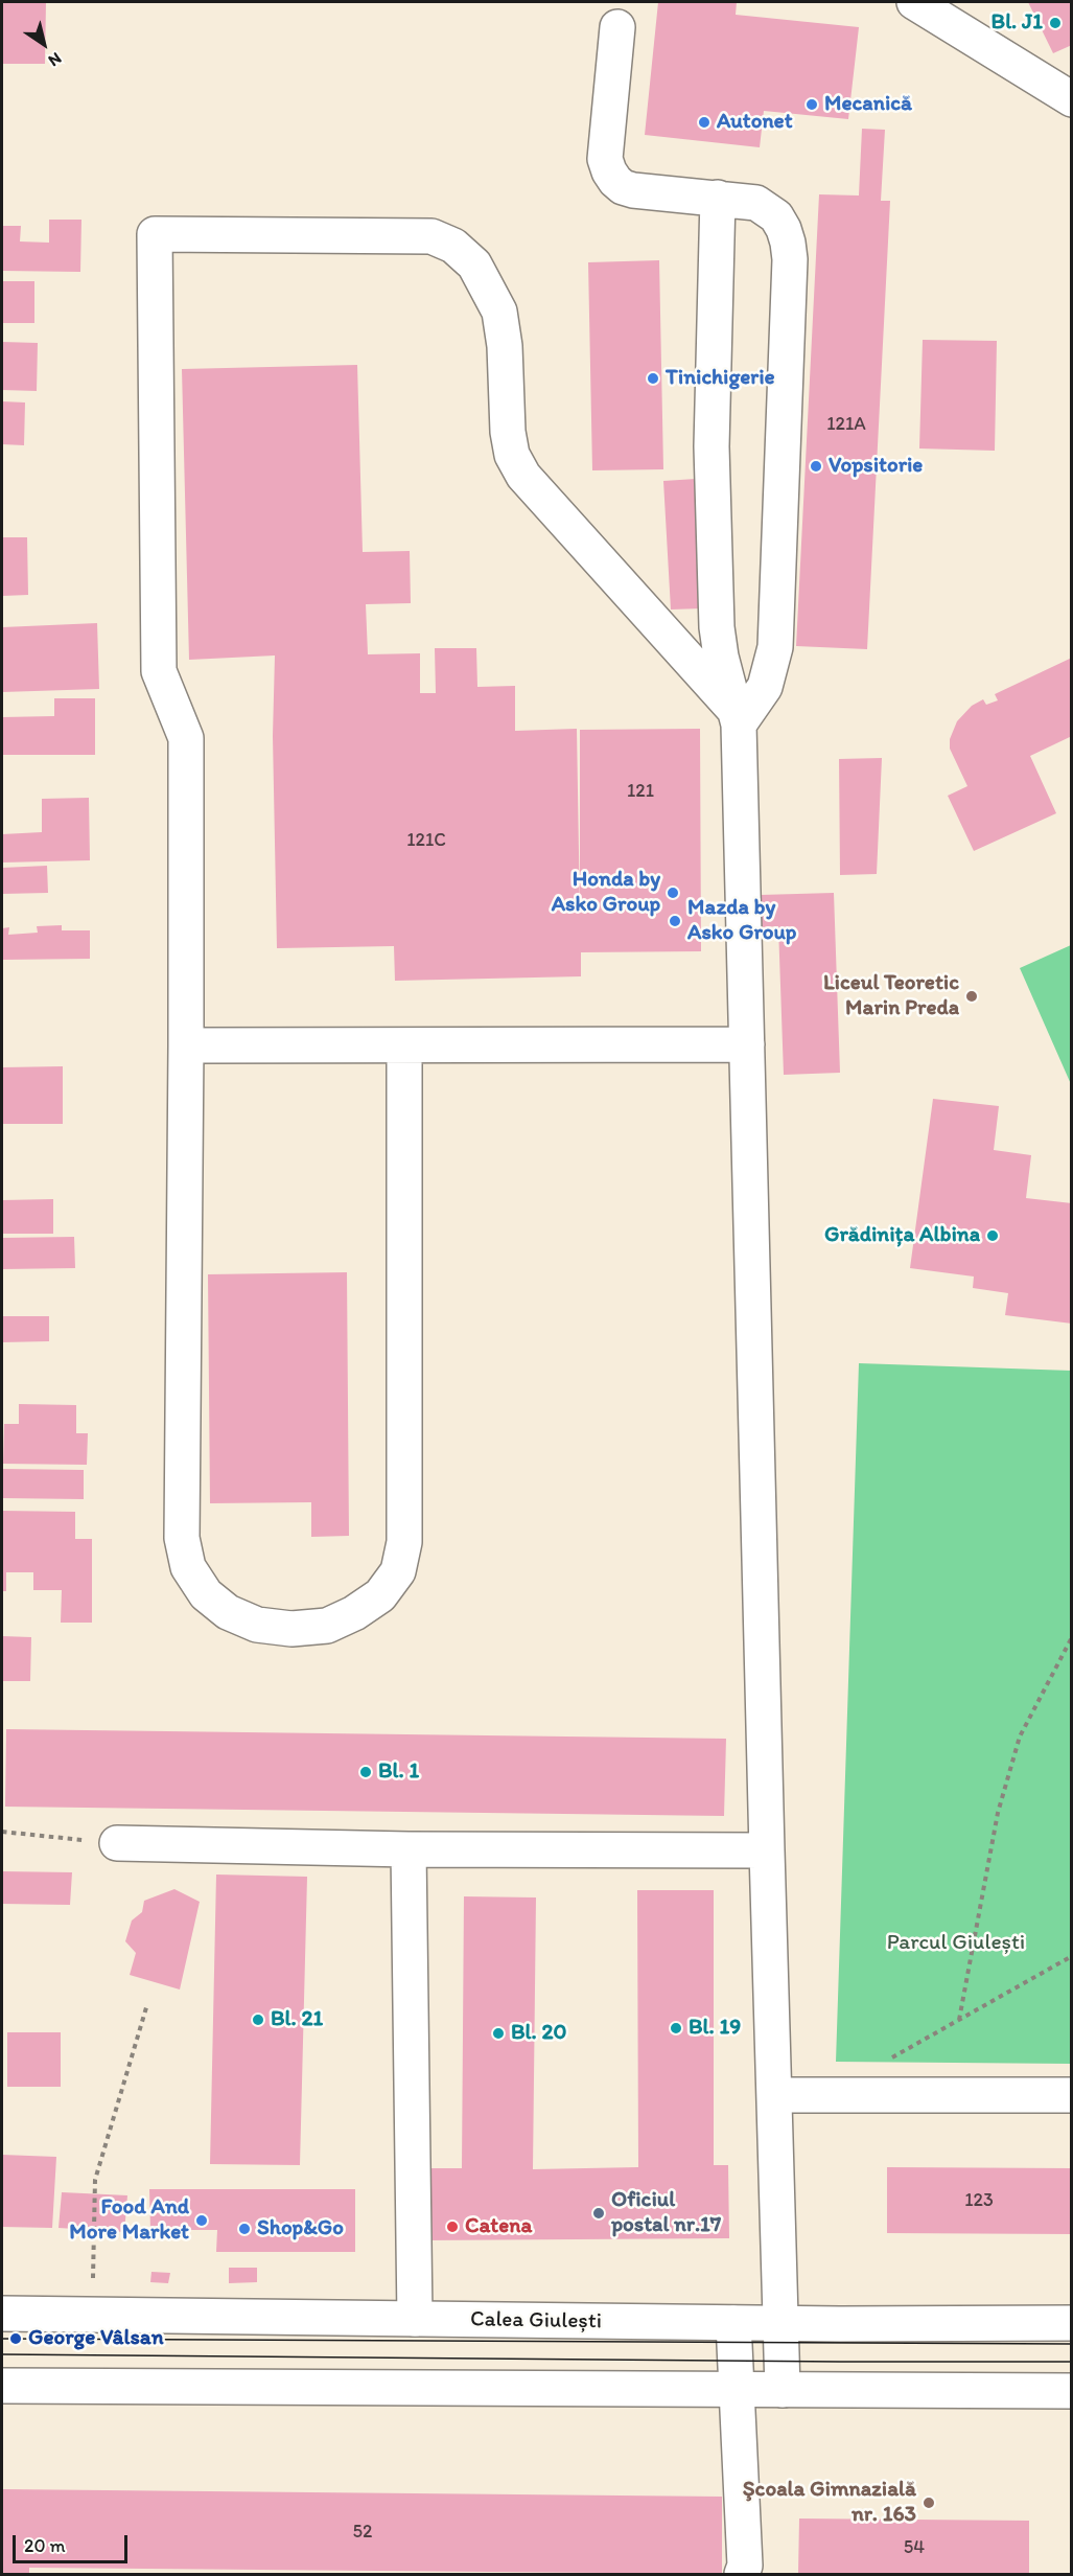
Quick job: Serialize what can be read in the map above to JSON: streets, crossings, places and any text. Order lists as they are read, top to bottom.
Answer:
{
  "streets": {
    "main road": ["Calea Giulești"]
  },
  "parks": ["Parcul Giulești"],
  "places": [
    "Bl. J1",
    "Mecanică",
    "Autonet",
    "Tinichigerie",
    "Vopsitorie",
    "Honda by Asko Group",
    "Mazda by Asko Group",
    "Liceul Teoretic Marin Preda",
    "Grădinița Albina",
    "Bl. 1",
    "Bl. 21",
    "Bl. 19",
    "Bl. 20",
    "Oficiul postal nr.17",
    "Food And More Market",
    "Catena",
    "Shop&Go",
    "George Vâlsan",
    "Şcoala Gimnazială nr. 163"
  ],
  "house_numbers": [
    "121A",
    "121",
    "121C",
    "123",
    "52",
    "54"
  ],
  "scale_bar": "20 m",
  "north": "bottom right"
}
